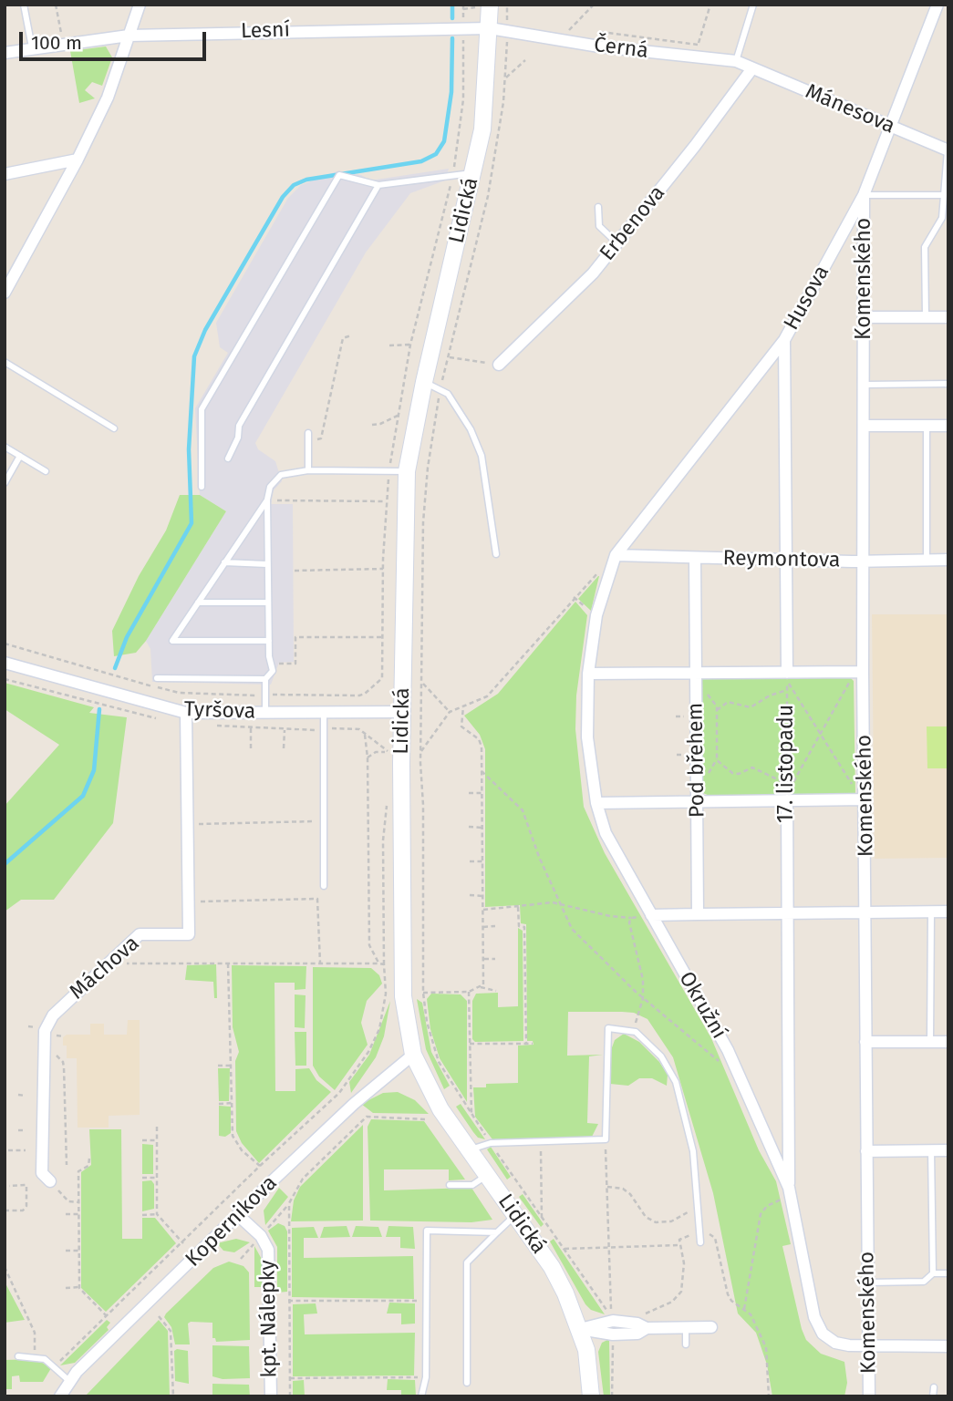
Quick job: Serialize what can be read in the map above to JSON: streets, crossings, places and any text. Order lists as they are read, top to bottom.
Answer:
{
  "streets": {
    "street": [
      "Lesní",
      "Černá",
      "Mánesova",
      "Lidická",
      "Erbenova",
      "Komenského",
      "Husova",
      "Reymontova",
      "Tyršova",
      "Pod břehem",
      "17. listopadu",
      "Máchova",
      "Okružní",
      "Kopernikova",
      "kpt. Nálepky"
    ]
  },
  "crossings": [
    ["Lesní", "Černá"],
    ["Lesní", "Lidická"],
    ["Černá", "Mánesova"],
    ["Černá", "Lidická"],
    ["Černá", "Erbenova"],
    ["Mánesova", "Erbenova"],
    ["Mánesova", "Husova"],
    ["Lidická", "Tyršova"],
    ["Lidická", "Kopernikova"],
    ["Komenského", "Husova"],
    ["Komenského", "Reymontova"],
    ["Komenského", "Okružní"],
    ["Husova", "Reymontova"],
    ["Husova", "Okružní"],
    ["Reymontova", "Pod břehem"],
    ["Reymontova", "Okružní"],
    ["Tyršova", "Máchova"],
    ["17. listopadu", "Okružní"],
    ["Kopernikova", "kpt. Nálepky"]
  ],
  "scale_bar": "100 m"
}
